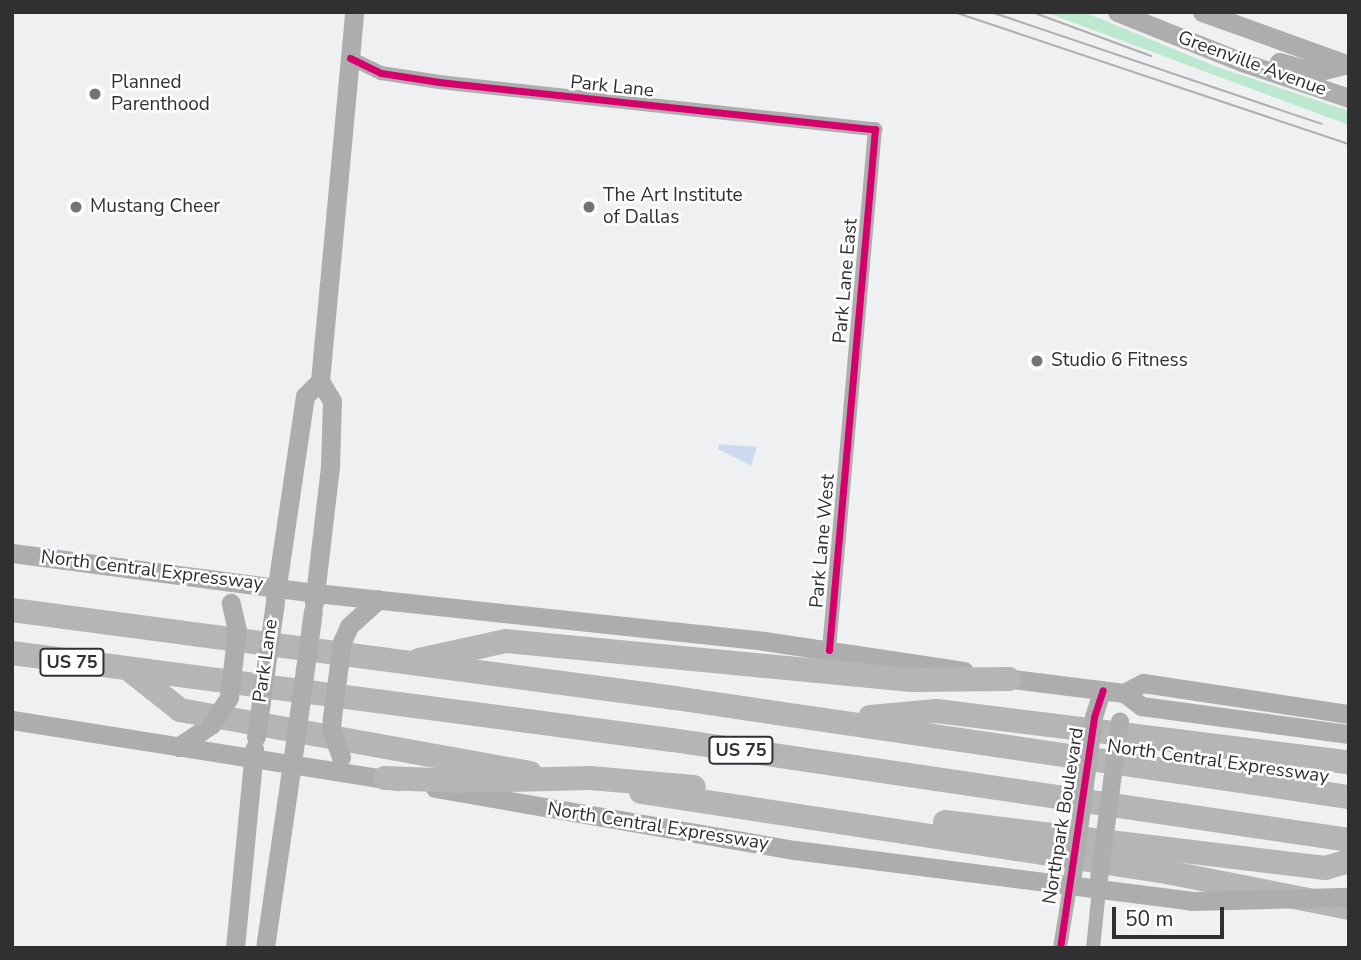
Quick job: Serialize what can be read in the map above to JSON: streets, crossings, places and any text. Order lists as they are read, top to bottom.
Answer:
{
  "streets": {
    "highway": ["North Central Expressway", "US 75"],
    "main road": ["Greenville Avenue", "Park Lane"],
    "street": ["Park Lane East", "Park Lane West", "Northpark Boulevard"]
  },
  "crossings": [
    ["Park Lane", "Park Lane East"],
    ["Park Lane", "North Central Expressway"],
    ["Park Lane East", "Park Lane West"],
    ["Park Lane West", "North Central Expressway"],
    ["North Central Expressway", "Northpark Boulevard"]
  ],
  "places": [
    "Planned Parenthood",
    "Mustang Cheer",
    "The Art Institute of Dallas",
    "Studio 6 Fitness"
  ],
  "scale_bar": "50 m"
}
